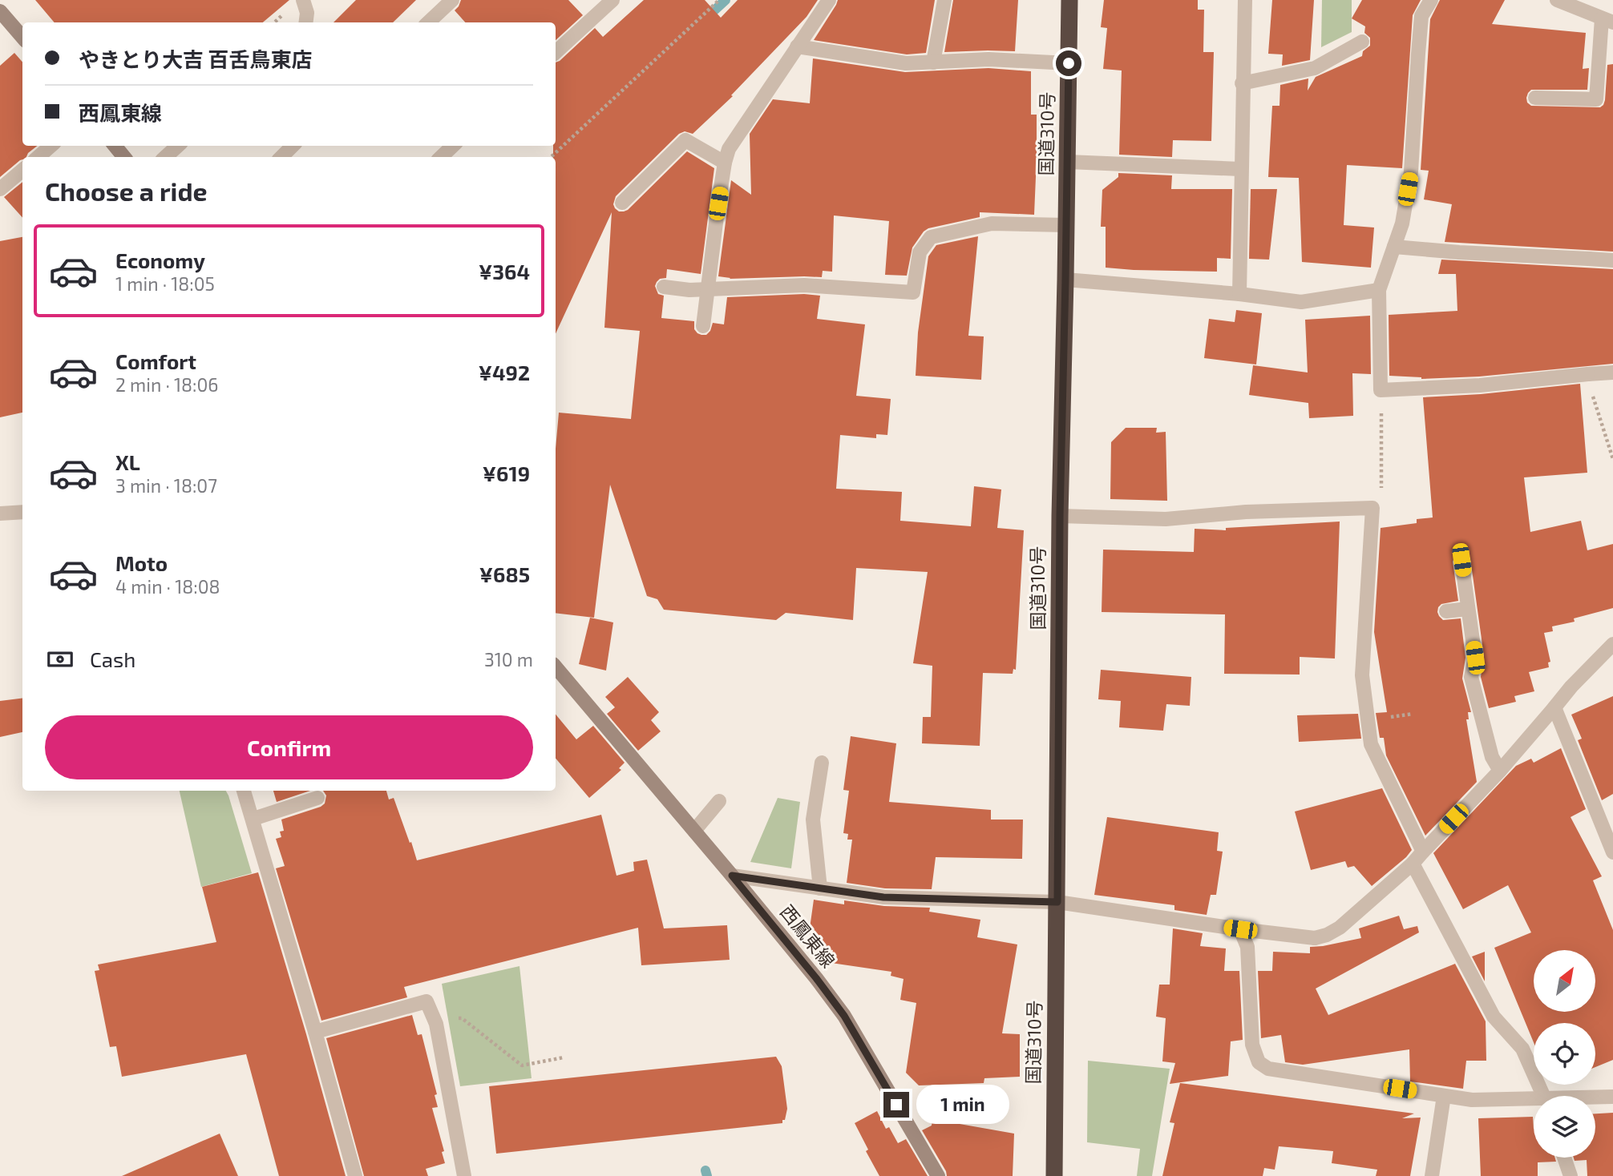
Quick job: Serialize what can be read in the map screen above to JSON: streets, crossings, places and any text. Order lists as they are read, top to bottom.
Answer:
{
  "streets": {
    "highway": ["国道310号"],
    "main road": ["西鳳東線"]
  },
  "north": "top right",
  "page": {
    "banner": ["やきとり大吉 百舌鳥東店", "西鳳東線"],
    "heading": "Choose a ride",
    "list": [
      {
        "name": "Economy",
        "note": "1 min · 18:05",
        "value": "¥364"
      },
      {
        "name": "Comfort",
        "note": "2 min · 18:06",
        "value": "¥492"
      },
      {
        "name": "XL",
        "note": "3 min · 18:07",
        "value": "¥619"
      },
      {
        "name": "Moto",
        "note": "4 min · 18:08",
        "value": "¥685"
      }
    ],
    "pay": ["Cash", "310 m"],
    "buttons": "Confirm",
    "bubble": "1 min"
  }
}
